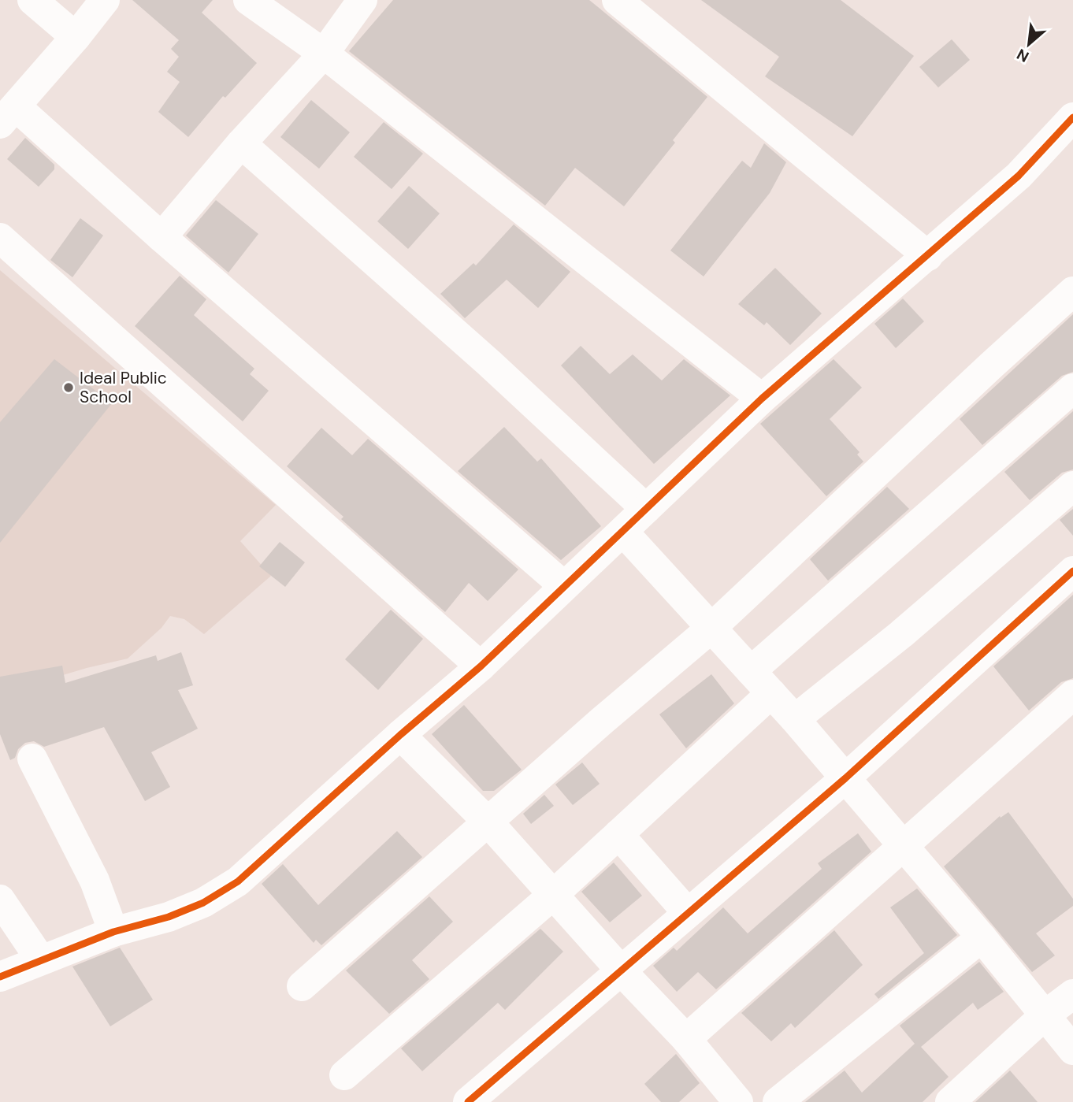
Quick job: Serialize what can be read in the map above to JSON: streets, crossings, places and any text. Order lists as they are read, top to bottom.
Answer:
{
  "places": ["Ideal Public School"],
  "north": "bottom left"
}
